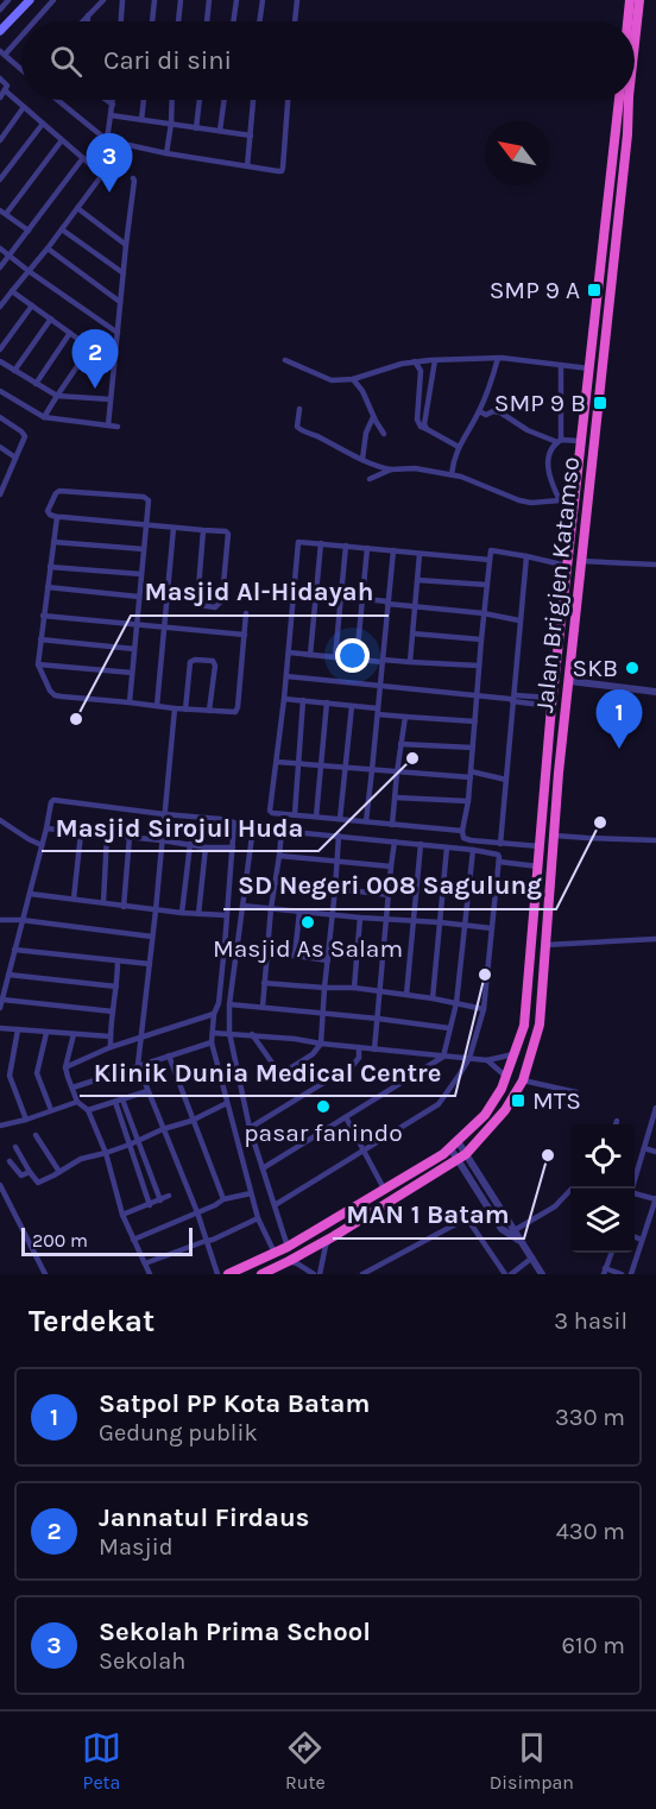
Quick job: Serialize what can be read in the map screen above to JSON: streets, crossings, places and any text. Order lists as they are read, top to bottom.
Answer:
{
  "streets": {
    "highway": ["Jalan Brigjen Katamso"]
  },
  "places": {
    "transit": ["SMP 9 A", "SMP 9 B", "MTS"],
    "other": [
      "SKB",
      "Masjid Al-Hidayah",
      "Masjid Sirojul Huda",
      "SD Negeri 008 Sagulung",
      "Masjid As Salam",
      "Klinik Dunia Medical Centre",
      "pasar fanindo",
      "MAN 1 Batam"
    ]
  },
  "scale_bar": "200 m",
  "north": "top left",
  "page": {
    "search": "Cari di sini",
    "pins": ["3", "2", "1"],
    "scale": "200 m",
    "heading": ["Terdekat", "3 hasil"],
    "list": [
      {
        "mark": "1",
        "name": "Satpol PP Kota Batam",
        "note": "Gedung publik",
        "value": "330 m"
      },
      {
        "mark": "2",
        "name": "Jannatul Firdaus",
        "note": "Masjid",
        "value": "430 m"
      },
      {
        "mark": "3",
        "name": "Sekolah Prima School",
        "note": "Sekolah",
        "value": "610 m"
      }
    ],
    "nav": ["Peta", "Rute", "Disimpan"]
  }
}
